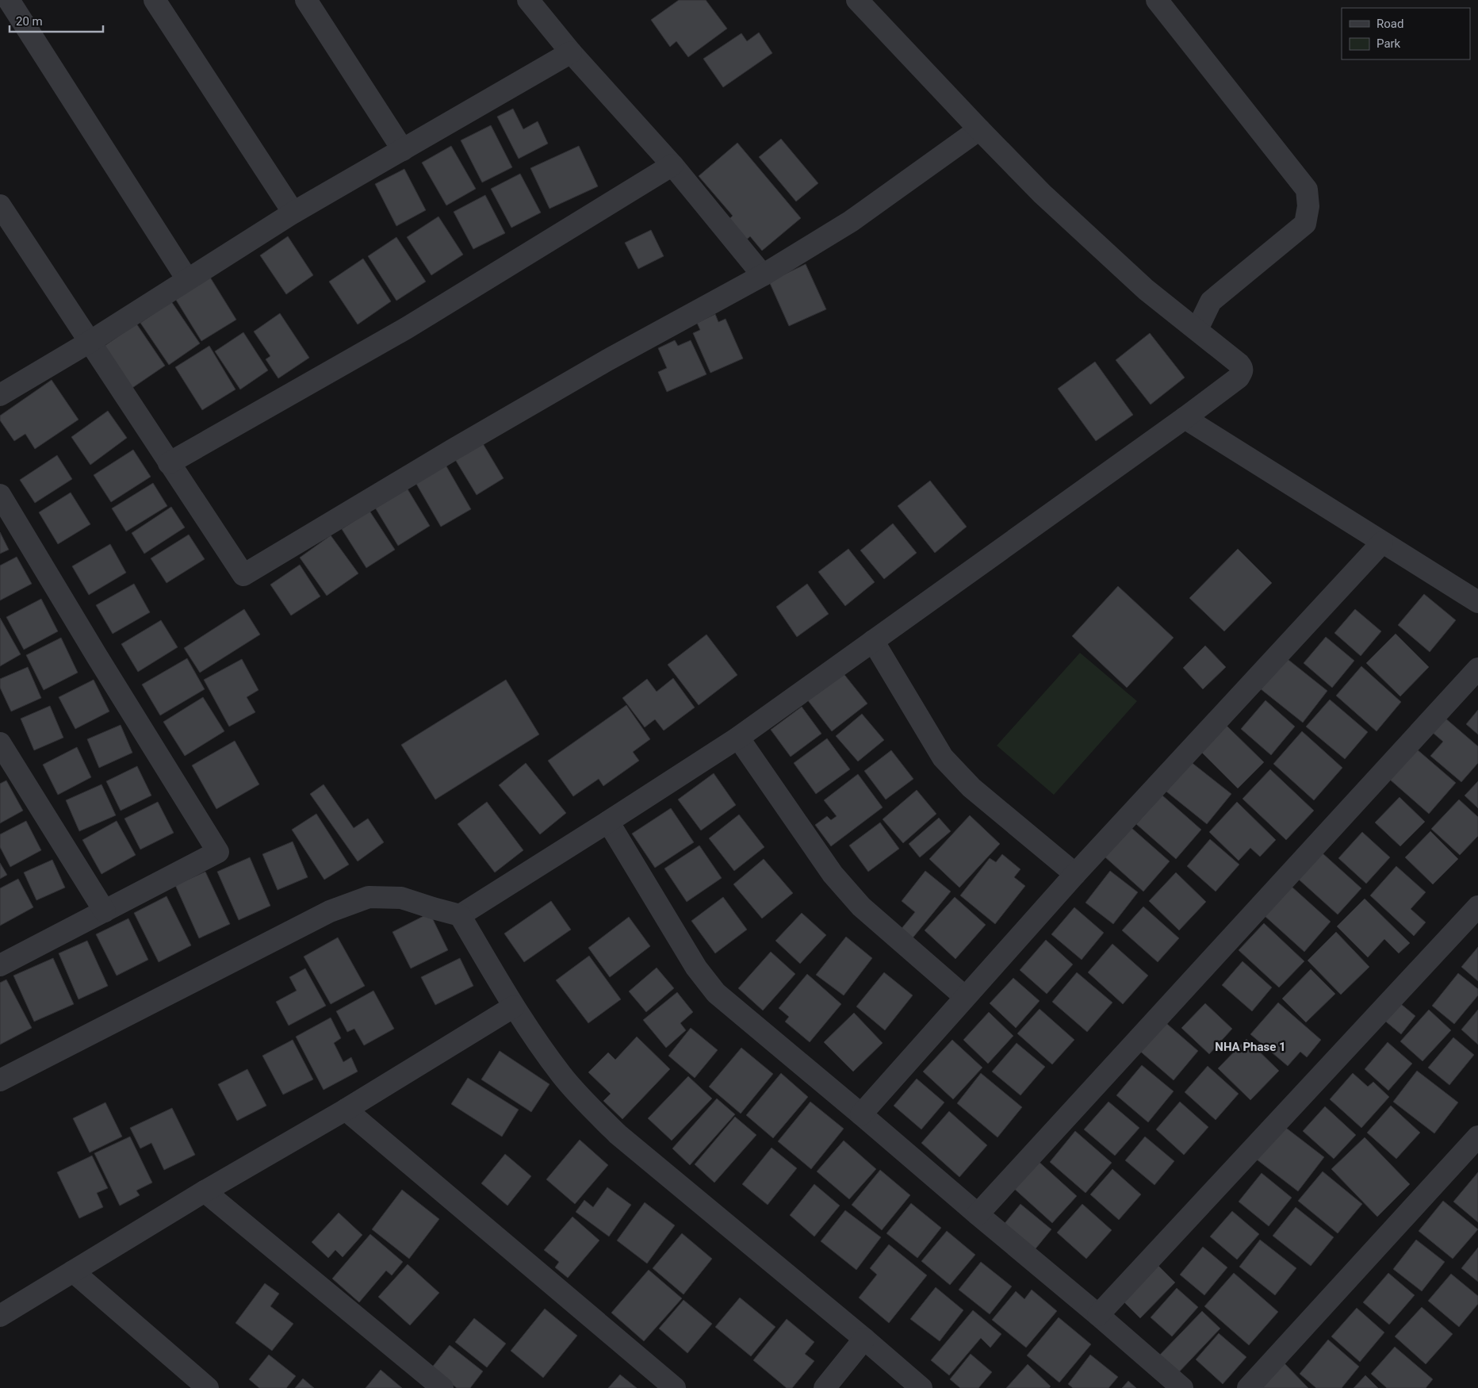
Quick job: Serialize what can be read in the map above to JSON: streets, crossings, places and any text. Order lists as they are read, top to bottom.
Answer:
{
  "districts": ["NHA Phase 1"],
  "legend": ["Road", "Park"],
  "scale_bar": "20 m"
}
